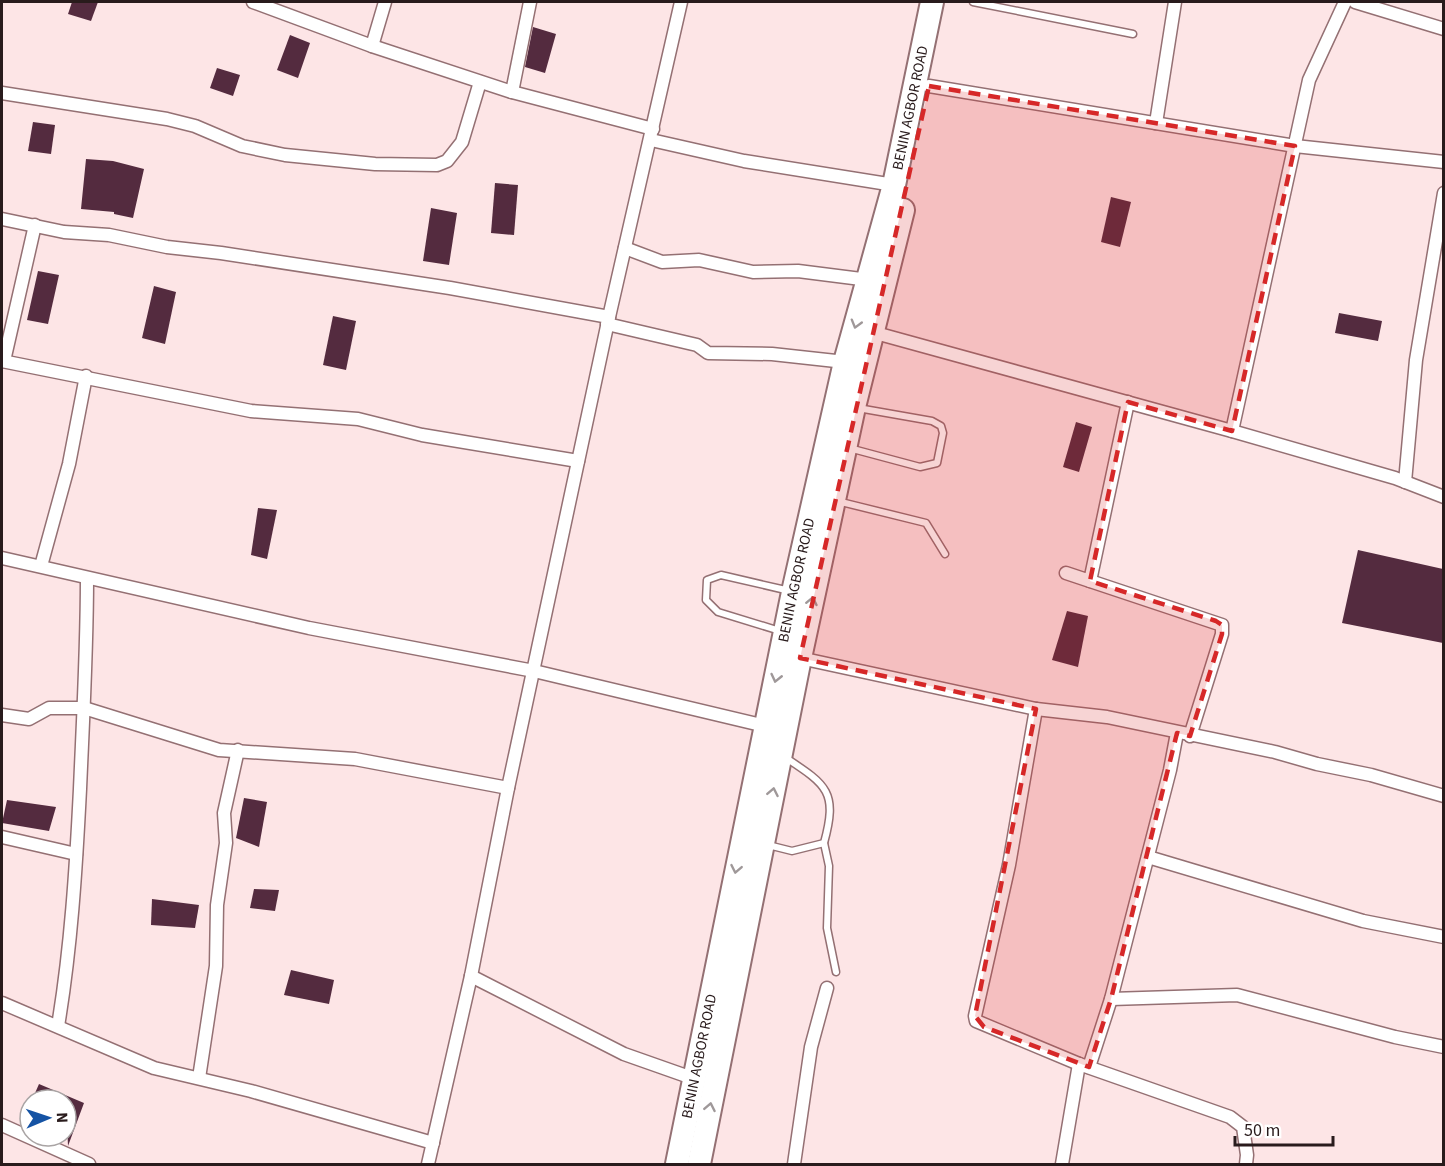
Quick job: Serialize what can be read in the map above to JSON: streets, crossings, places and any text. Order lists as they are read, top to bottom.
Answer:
{
  "streets": {
    "highway": ["BENIN AGBOR ROAD"]
  },
  "scale_bar": "50 m",
  "north": "right"
}
